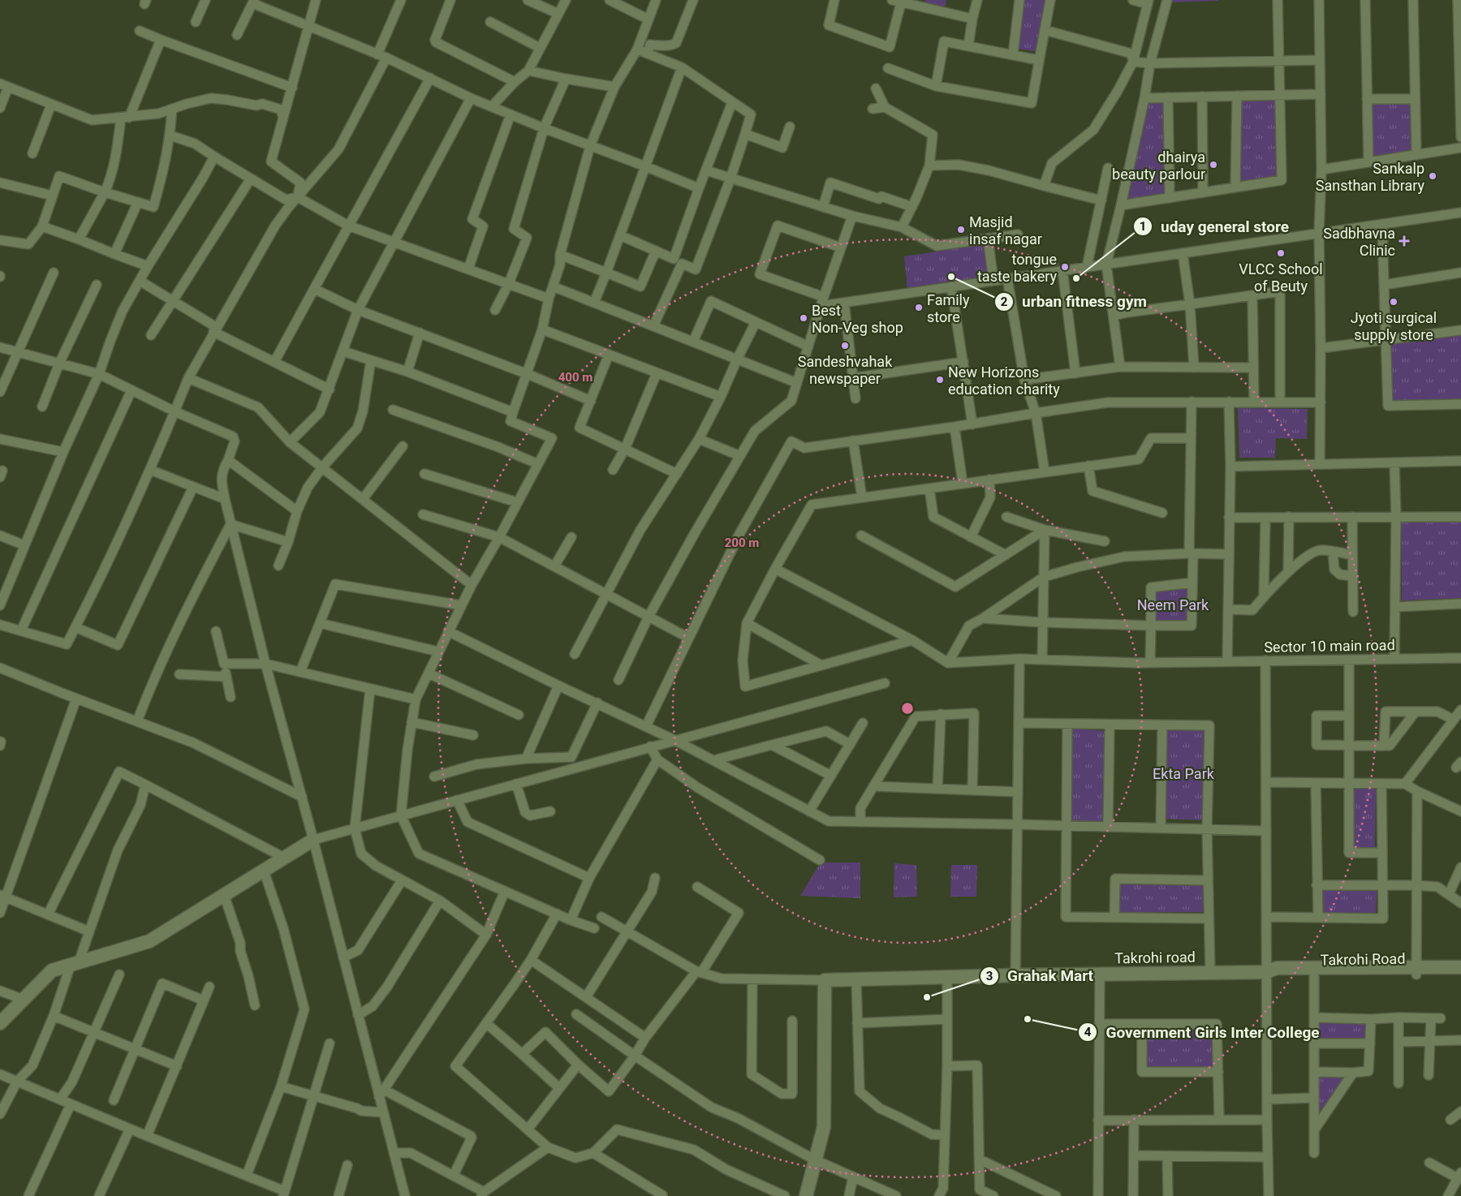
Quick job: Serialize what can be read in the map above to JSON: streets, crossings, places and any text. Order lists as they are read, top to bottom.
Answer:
{
  "streets": {
    "street": ["Sector 10 main road", "Takrohi road", "Takrohi Road"]
  },
  "crossings": [
    ["Takrohi road", "Takrohi Road"]
  ],
  "parks": ["Neem Park", "Ekta Park"],
  "places": {
    "other": [
      "dhairya beauty parlour",
      "Sankalp Sansthan Library",
      "Masjid insaf nagar",
      "VLCC School of Beuty",
      "tongue taste bakery",
      "urban fitness gym",
      "uday general store",
      "Jyoti surgical supply store",
      "Family store",
      "Best Non-Veg shop",
      "Sandeshvahak newspaper",
      "New Horizons education charity",
      "Grahak Mart",
      "Government Girls Inter College"
    ],
    "health": ["Sadbhavna Clinic"]
  },
  "rings": ["400 m", "200 m"]
}
